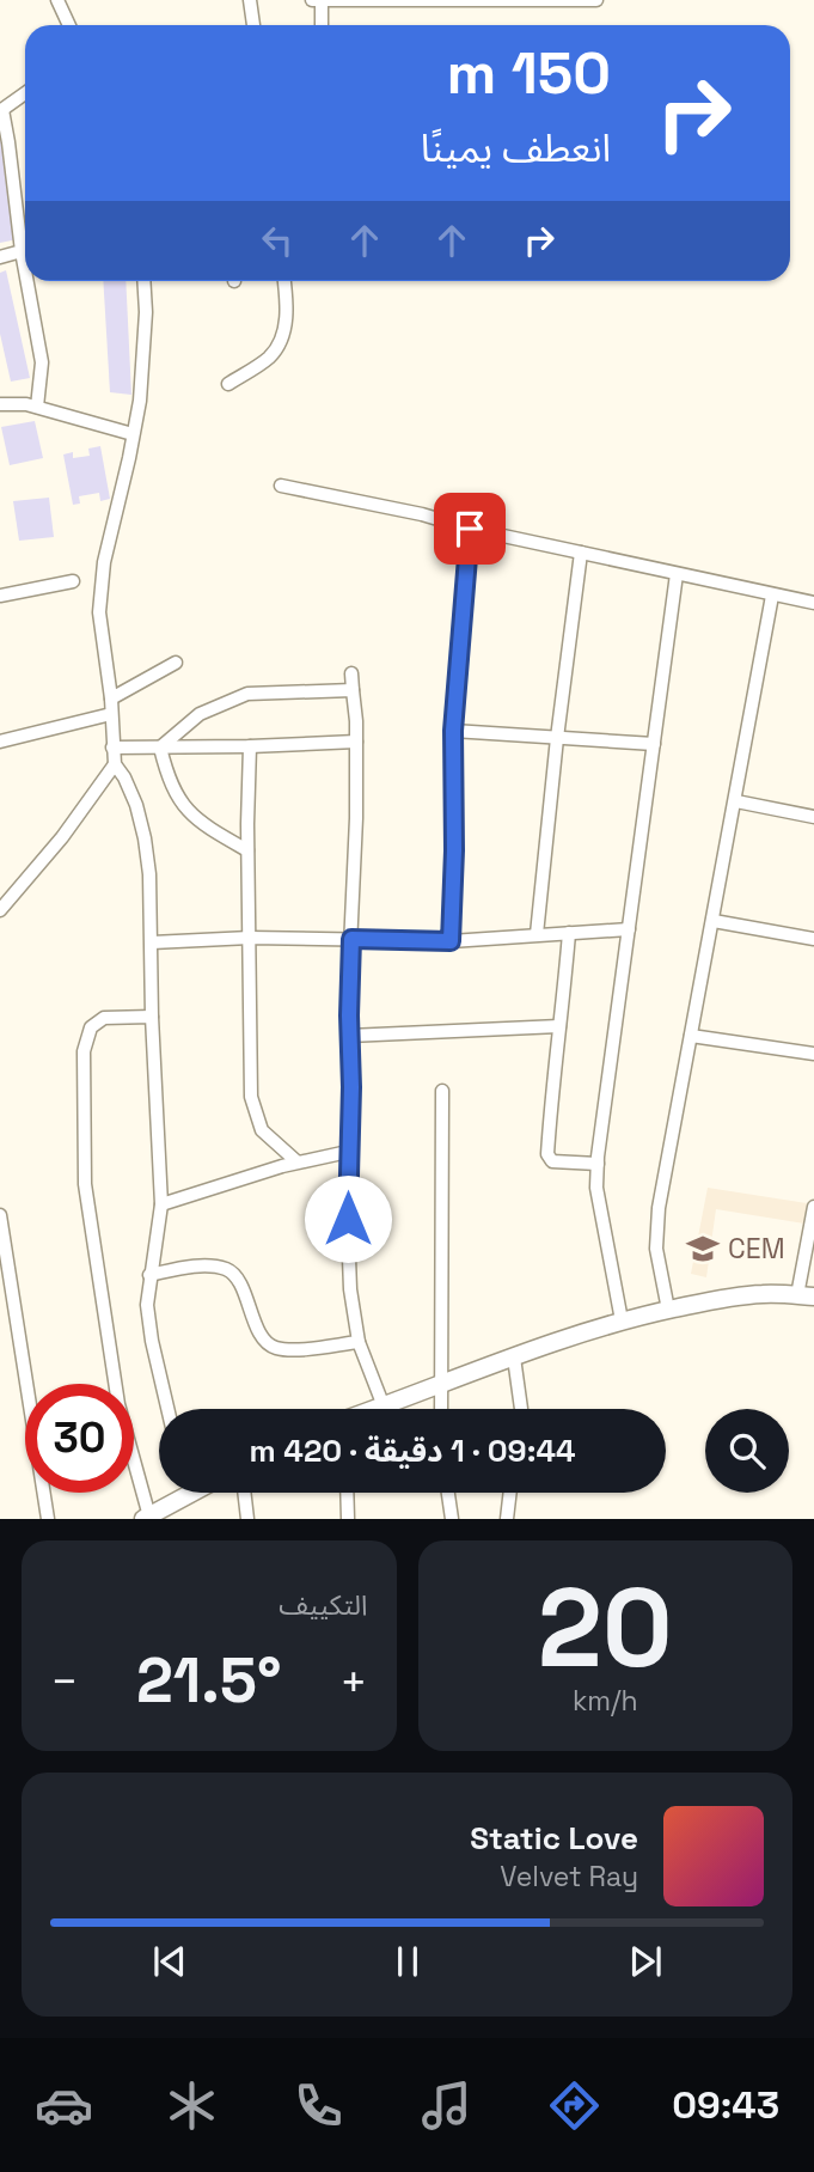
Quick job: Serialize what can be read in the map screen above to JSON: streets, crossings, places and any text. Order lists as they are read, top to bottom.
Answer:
{
  "places": {
    "school or university": ["CEM"]
  },
  "page": {
    "turn": ["150 m", "انعطف يمينًا"],
    "limit": "30",
    "trip": "09:44 · 1 دقيقة · 420 m",
    "tile": [
      ["20", "km/h"],
      "التكييف"
    ],
    "heat": ["−", "21.5°", "+"],
    "song": ["Static Love", "Velvet Ray"],
    "tabs": "09:43"
  }
}
